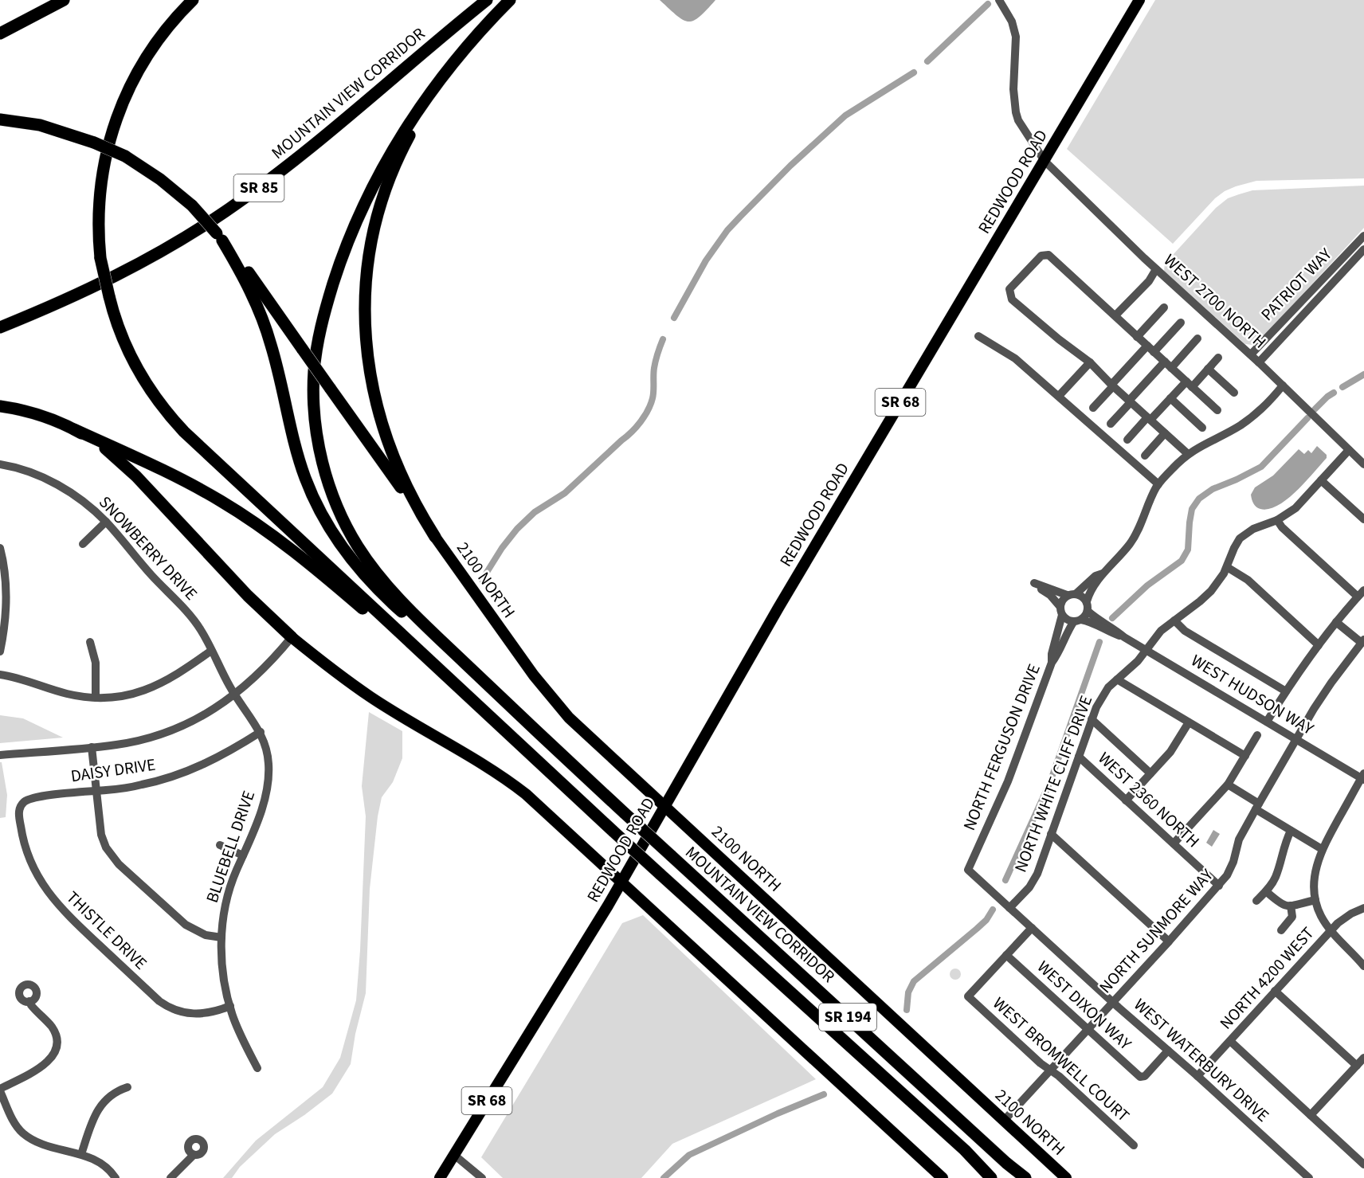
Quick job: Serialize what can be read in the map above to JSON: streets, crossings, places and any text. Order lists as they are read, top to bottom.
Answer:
{
  "streets": {
    "highway": ["MOUNTAIN VIEW CORRIDOR", "SR 85", "SR 194"],
    "main road": ["REDWOOD ROAD", "SR 68", "2100 NORTH"],
    "street": [
      "PATRIOT WAY",
      "WEST 2700 NORTH",
      "SNOWBERRY DRIVE",
      "WEST HUDSON WAY",
      "NORTH FERGUSON DRIVE",
      "DAISY DRIVE",
      "NORTH WHITE CLIFF DRIVE",
      "WEST 2360 NORTH",
      "BLUEBELL DRIVE",
      "THISTLE DRIVE",
      "NORTH SUNMORE WAY",
      "NORTH 4200 WEST",
      "WEST DIXON WAY",
      "WEST BROMWELL COURT",
      "WEST WATERBURY DRIVE"
    ]
  },
  "crossings": [
    ["REDWOOD ROAD", "WEST 2700 NORTH"],
    ["REDWOOD ROAD", "SR 68"],
    ["REDWOOD ROAD", "2100 NORTH"],
    ["PATRIOT WAY", "WEST 2700 NORTH"],
    ["WEST 2700 NORTH", "NORTH WHITE CLIFF DRIVE"],
    ["SNOWBERRY DRIVE", "BLUEBELL DRIVE"],
    ["2100 NORTH", "NORTH SUNMORE WAY"],
    ["WEST HUDSON WAY", "NORTH FERGUSON DRIVE"],
    ["WEST HUDSON WAY", "NORTH WHITE CLIFF DRIVE"],
    ["WEST HUDSON WAY", "NORTH SUNMORE WAY"],
    ["NORTH FERGUSON DRIVE", "WEST WATERBURY DRIVE"],
    ["DAISY DRIVE", "BLUEBELL DRIVE"],
    ["DAISY DRIVE", "THISTLE DRIVE"],
    ["NORTH WHITE CLIFF DRIVE", "WEST 2360 NORTH"],
    ["NORTH WHITE CLIFF DRIVE", "WEST WATERBURY DRIVE"],
    ["WEST 2360 NORTH", "NORTH SUNMORE WAY"],
    ["BLUEBELL DRIVE", "THISTLE DRIVE"],
    ["NORTH SUNMORE WAY", "WEST DIXON WAY"],
    ["NORTH SUNMORE WAY", "WEST BROMWELL COURT"],
    ["NORTH SUNMORE WAY", "WEST WATERBURY DRIVE"],
    ["NORTH 4200 WEST", "WEST WATERBURY DRIVE"],
    ["WEST DIXON WAY", "WEST BROMWELL COURT"],
    ["WEST DIXON WAY", "WEST WATERBURY DRIVE"]
  ]
}
